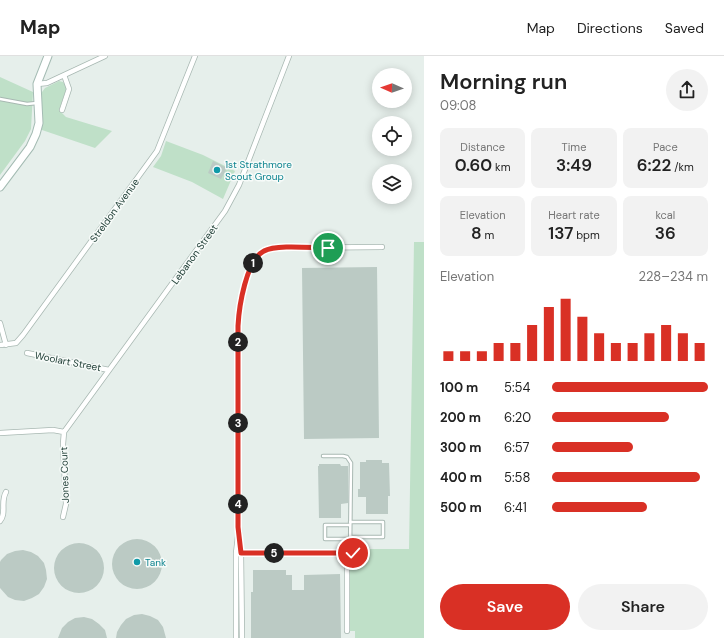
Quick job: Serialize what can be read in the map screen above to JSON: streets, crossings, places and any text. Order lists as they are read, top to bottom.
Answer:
{
  "streets": {
    "street": [
      "Streldon Avenue",
      "Lebanon Street",
      "Woolart Street",
      "Jones Court"
    ]
  },
  "crossings": [
    ["Lebanon Street", "Woolart Street"],
    ["Lebanon Street", "Jones Court"]
  ],
  "places": ["1st Strathmore Scout Group", "Tank"],
  "north": "left",
  "page": {
    "header": "Map",
    "nav": ["Map", "Directions", "Saved"],
    "heading": ["Morning run", "09:08"],
    "stats": [
      ["Distance", "0.60 km"],
      ["Time", "3:49"],
      ["Pace", "6:22 /km"],
      ["Elevation", "8 m"],
      ["Heart rate", "137 bpm"],
      ["kcal", "36"]
    ],
    "pins": [
      "1",
      "2",
      "3",
      "4",
      "5"
    ],
    "chart": ["Elevation", "228–234 m"],
    "list": [
      {
        "name": "100 m",
        "note": "5:54"
      },
      {
        "name": "200 m",
        "note": "6:20"
      },
      {
        "name": "300 m",
        "note": "6:57"
      },
      {
        "name": "400 m",
        "note": "5:58"
      },
      {
        "name": "500 m",
        "note": "6:41"
      }
    ],
    "buttons": ["Save", "Share"]
  }
}
